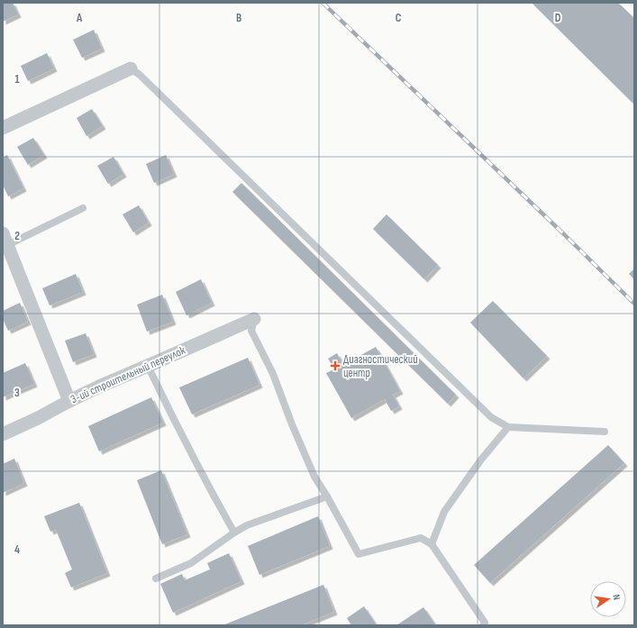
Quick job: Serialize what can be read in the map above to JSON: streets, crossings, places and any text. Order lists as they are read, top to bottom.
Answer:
{
  "streets": {
    "street": ["3-ий строительный переулок"]
  },
  "places": {
    "health": ["Диагностический центр"]
  },
  "north": "right",
  "grid": {
    "columns": [
      "A",
      "B",
      "C",
      "D"
    ],
    "rows": [
      "1",
      "2",
      "3",
      "4"
    ]
  }
}
